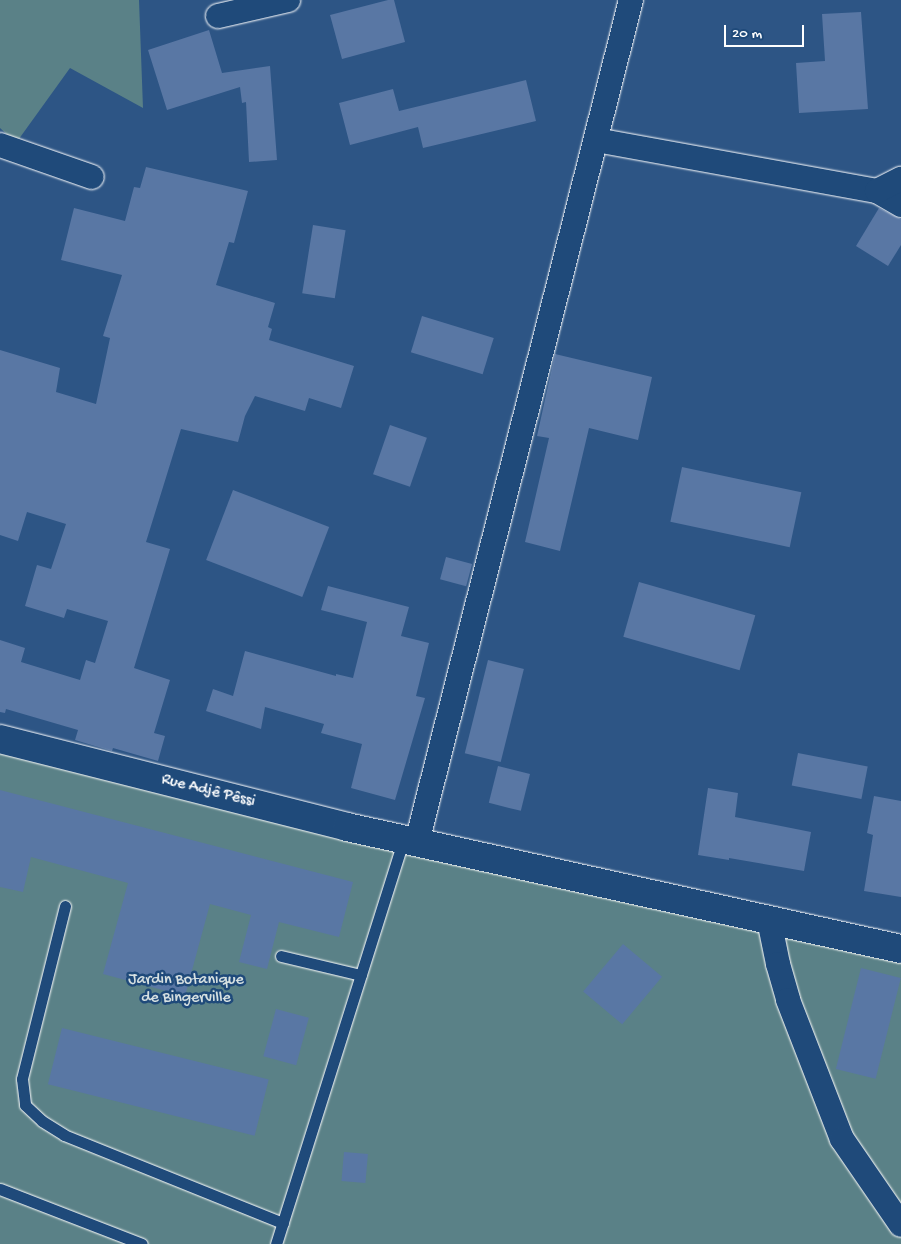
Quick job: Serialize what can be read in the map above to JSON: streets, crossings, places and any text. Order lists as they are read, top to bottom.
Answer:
{
  "streets": {
    "street": ["Rue Adjê Pêssi"]
  },
  "parks": ["Jardin Botanique de Bingerville"],
  "scale_bar": "20 m"
}
